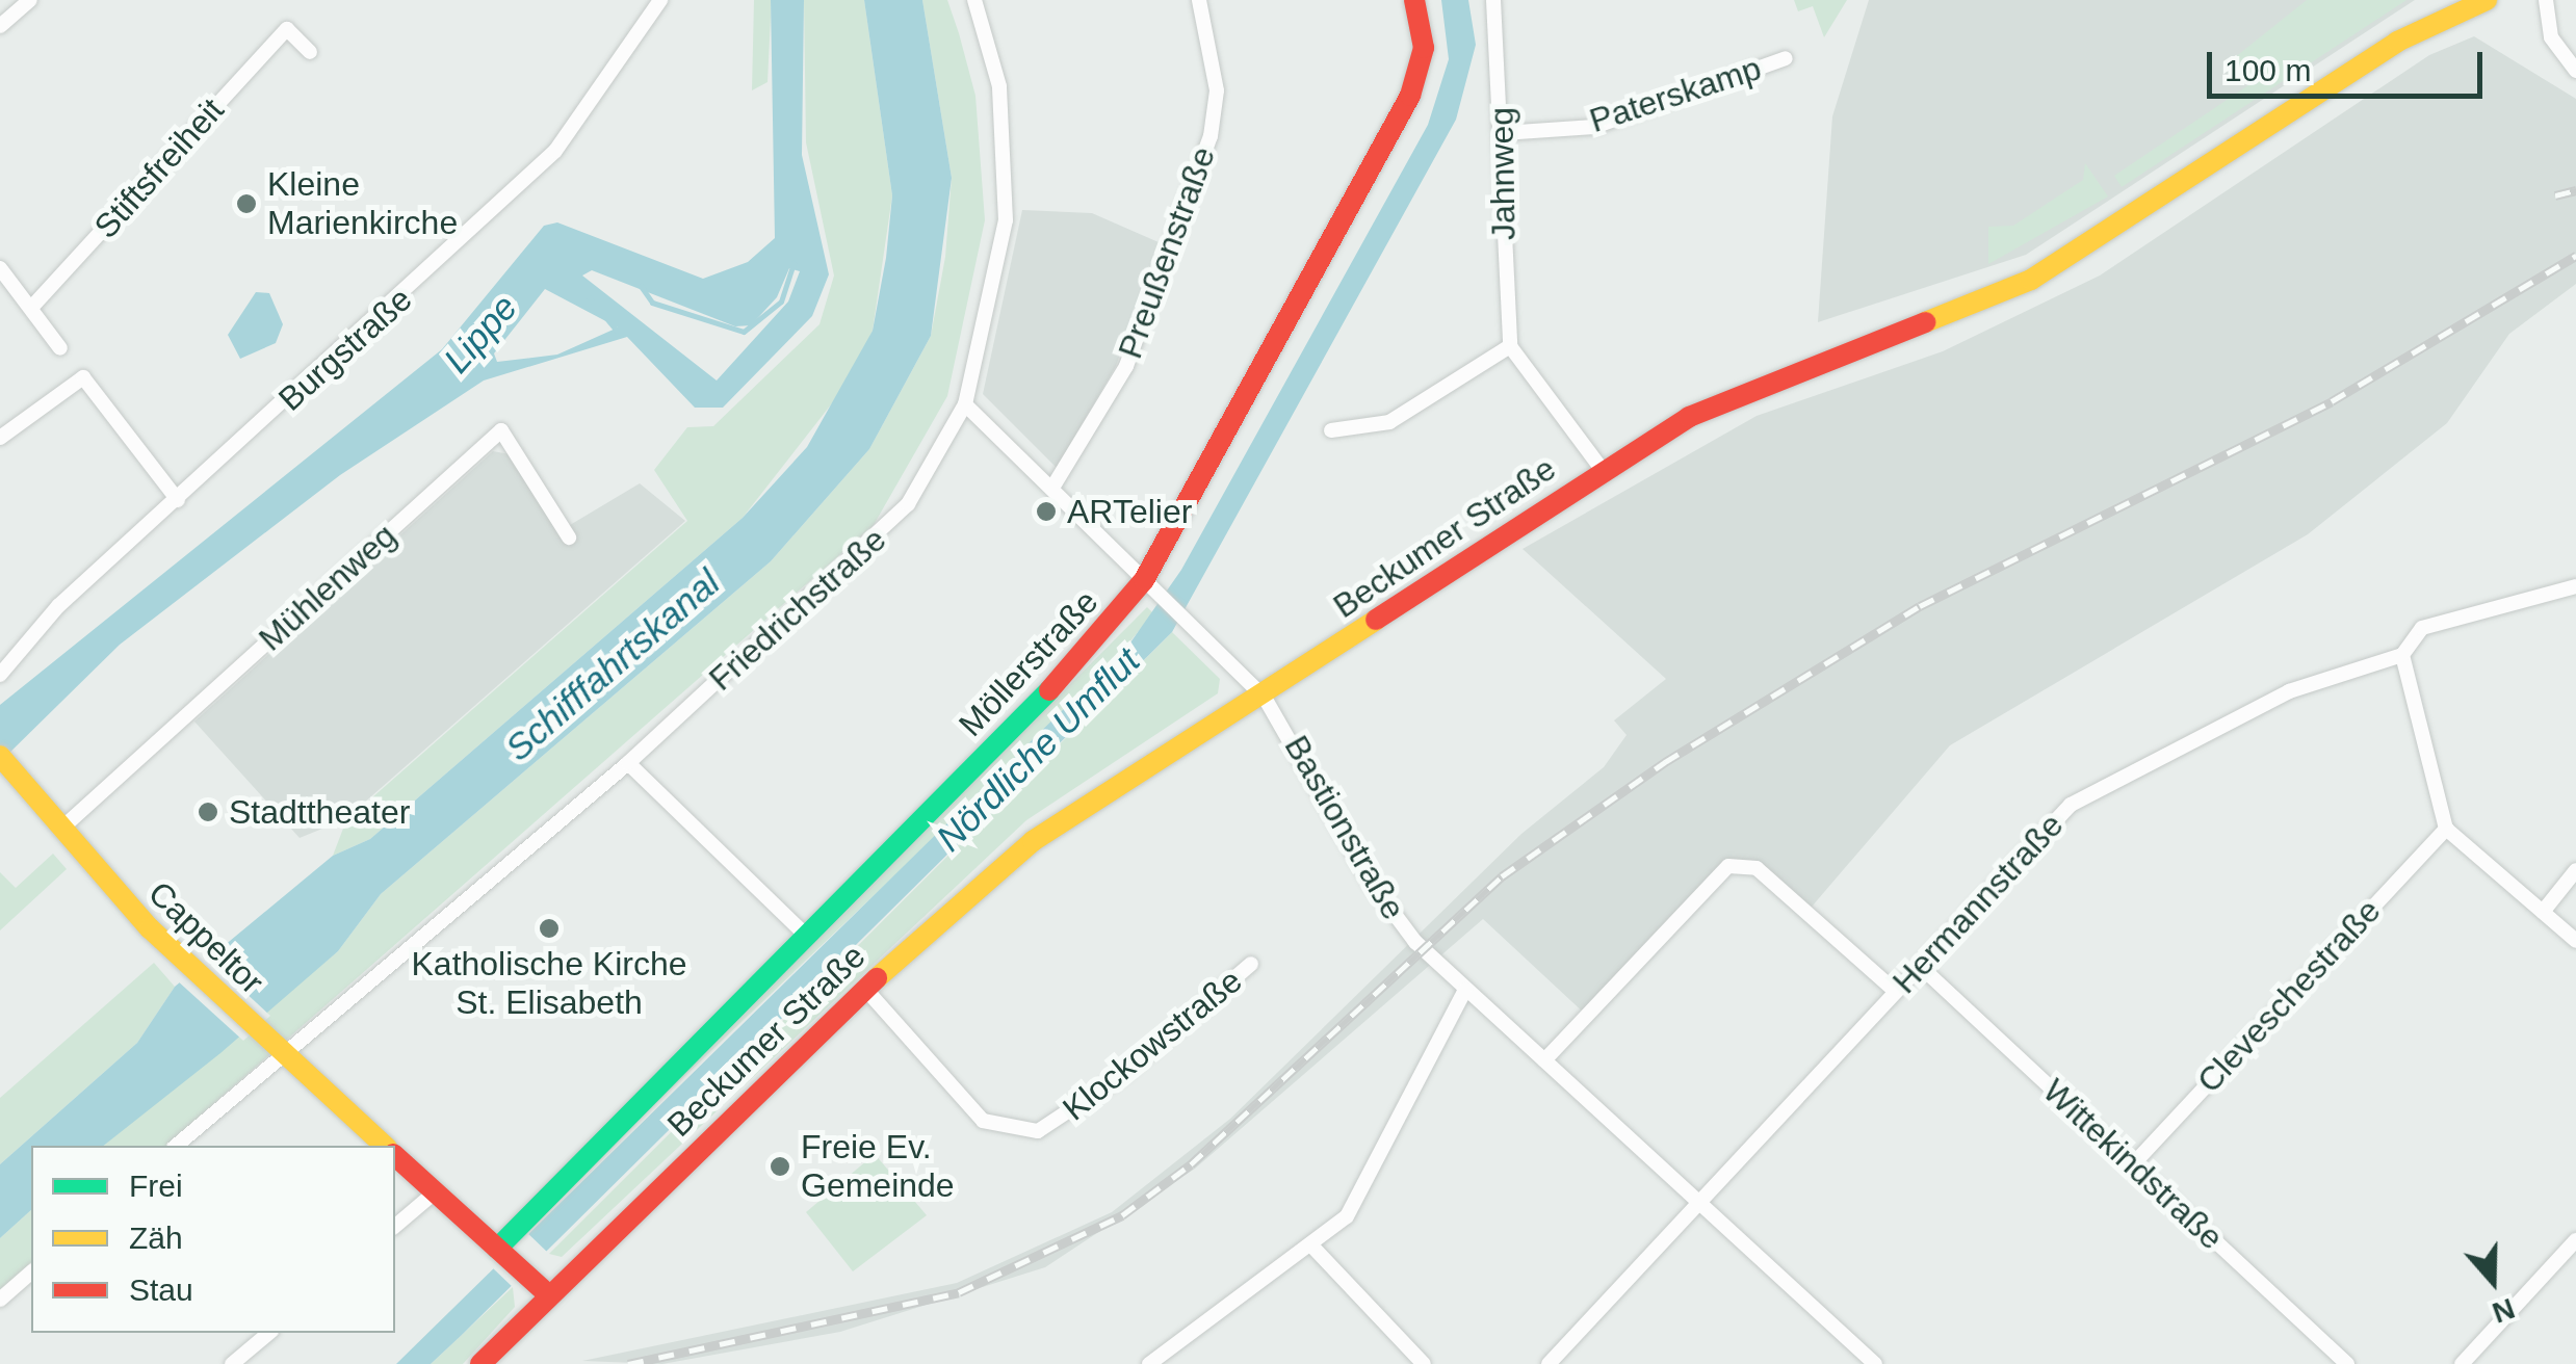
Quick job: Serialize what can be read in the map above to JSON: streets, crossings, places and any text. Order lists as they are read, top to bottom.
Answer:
{
  "streets": {
    "main road": ["Beckumer Straße", "Möllerstraße", "Cappeltor"],
    "street": [
      "Paterskamp",
      "Stiftsfreiheit",
      "Jahnweg",
      "Preußenstraße",
      "Burgstraße",
      "Mühlenweg",
      "Friedrichstraße",
      "Bastionstraße",
      "Hermannstraße",
      "Cleveschestraße",
      "Klockowstraße",
      "Wittekindstraße"
    ]
  },
  "crossings": [
    ["Paterskamp", "Jahnweg"],
    ["Preußenstraße", "Bastionstraße"],
    ["Beckumer Straße", "Bastionstraße"],
    ["Beckumer Straße", "Klockowstraße"],
    ["Mühlenweg", "Cappeltor"],
    ["Friedrichstraße", "Bastionstraße"],
    ["Friedrichstraße", "Cappeltor"],
    ["Möllerstraße", "Bastionstraße"],
    ["Bastionstraße", "Hermannstraße"],
    ["Hermannstraße", "Wittekindstraße"],
    ["Cleveschestraße", "Wittekindstraße"]
  ],
  "water": ["Lippe", "Schifffahrtskanal", "Nördliche Umflut"],
  "places": [
    "Kleine Marienkirche",
    "ARTelier",
    "Stadttheater",
    "Katholische Kirche St. Elisabeth",
    "Freie Ev. Gemeinde"
  ],
  "legend": ["Frei", "Zäh", "Stau"],
  "scale_bar": "100 m",
  "north": "bottom"
}
